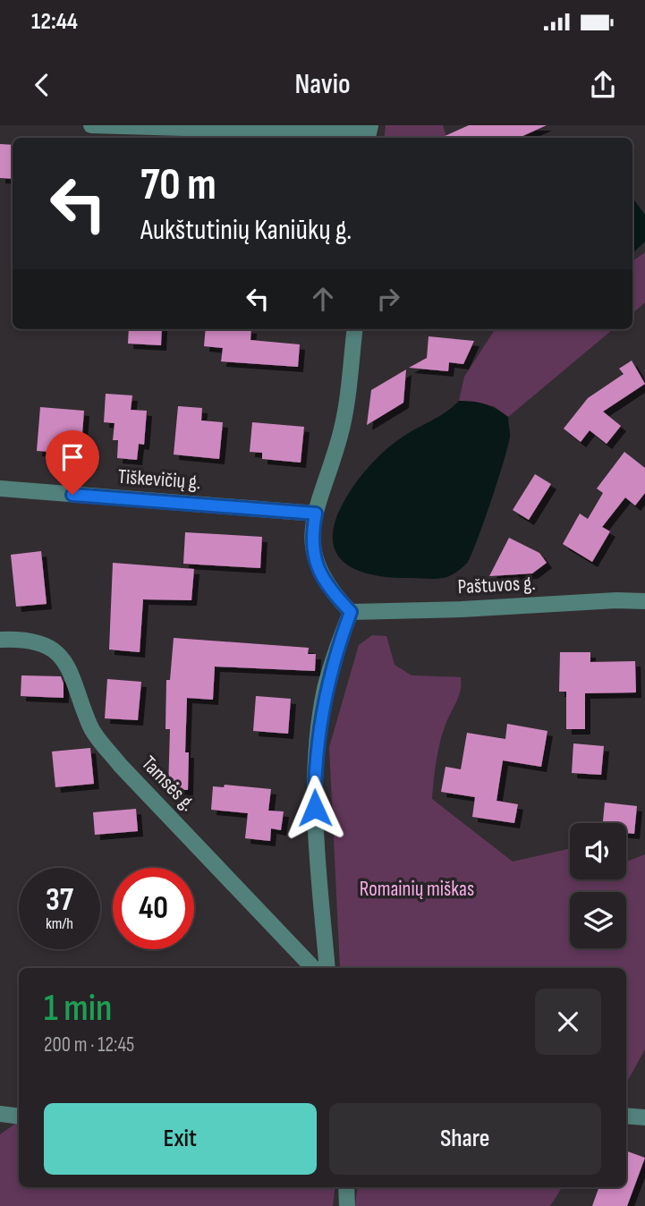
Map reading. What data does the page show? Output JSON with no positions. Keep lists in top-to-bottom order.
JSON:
{
  "streets": {
    "street": ["Tiškevičių g.", "Paštuvos g.", "Tamsės g."]
  },
  "parks": ["Romainių miškas"],
  "page": {
    "status": "12:44",
    "header": "Navio",
    "turn": ["70 m", "Aukštutinių Kaniūkų g."],
    "speed": "37 km/h",
    "limit": "40",
    "heading": ["1 min", "200 m · 12:45"],
    "buttons": ["Exit", "Share"]
  }
}
